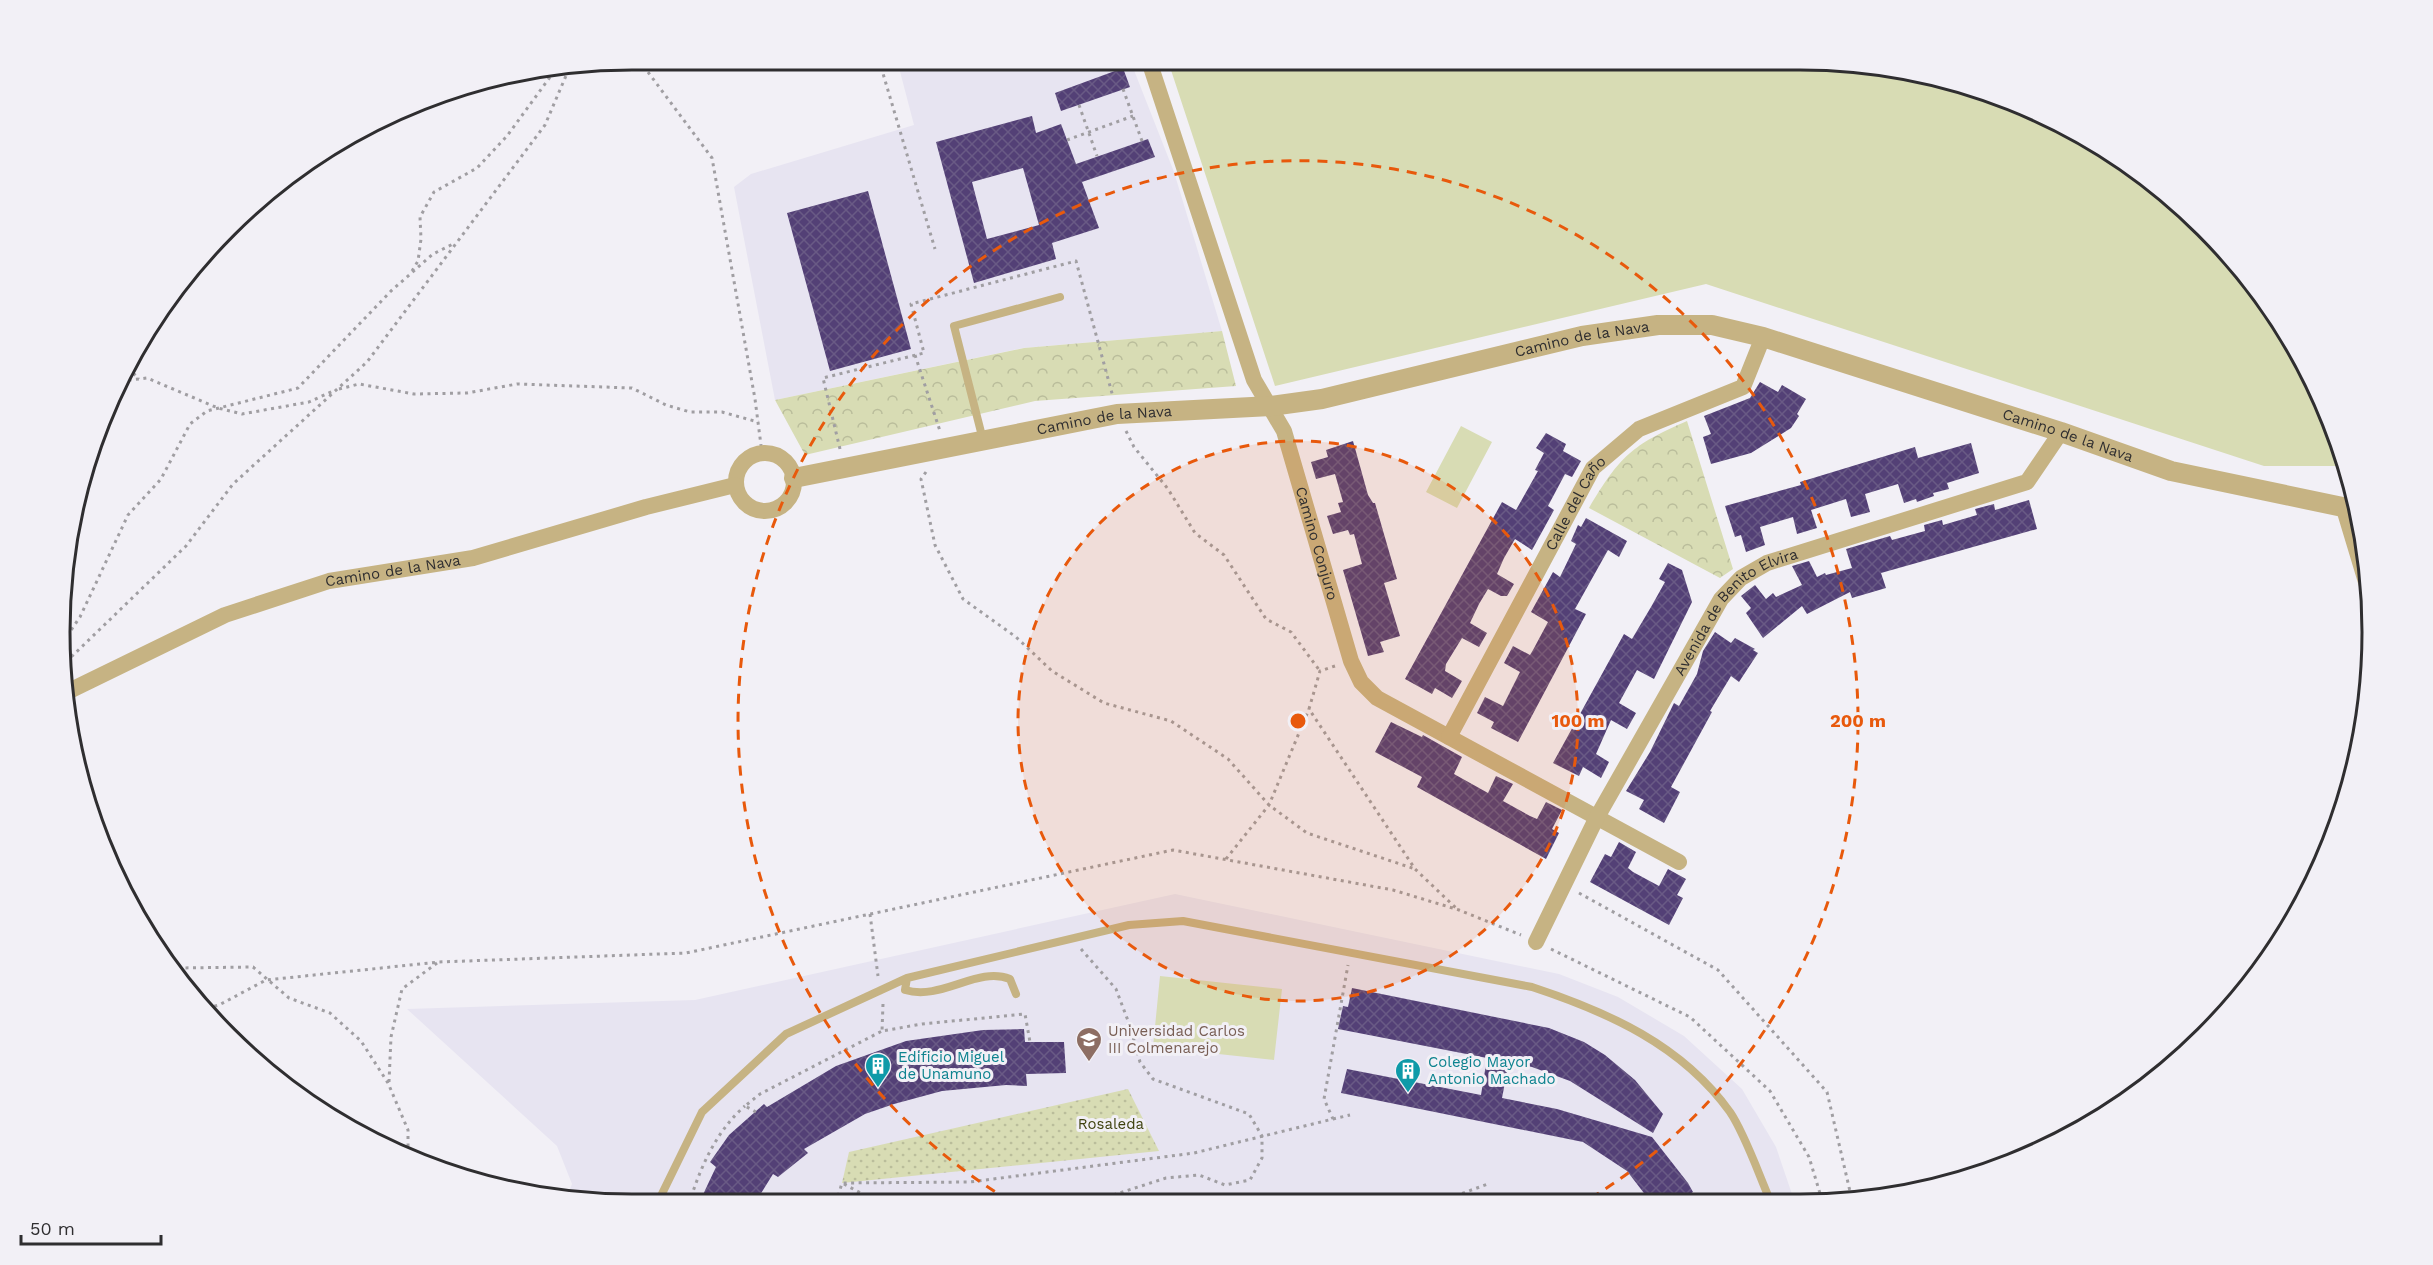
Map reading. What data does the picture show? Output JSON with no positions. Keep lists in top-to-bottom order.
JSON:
{
  "streets": {
    "street": [
      "Camino de la Nava",
      "Calle del Caño",
      "Camino Conjuro",
      "Avenida de Benito Elvira"
    ]
  },
  "crossings": [
    ["Camino de la Nava", "Calle del Caño"],
    ["Camino de la Nava", "Camino Conjuro"],
    ["Camino de la Nava", "Avenida de Benito Elvira"],
    ["Calle del Caño", "Camino Conjuro"],
    ["Camino Conjuro", "Avenida de Benito Elvira"]
  ],
  "parks": ["Rosaleda"],
  "places": {
    "school or university": ["Universidad Carlos III Colmenarejo"],
    "building": ["Edificio Miguel de Unamuno", "Colegio Mayor Antonio Machado"]
  },
  "scale_bar": "50 m",
  "rings": ["100 m", "200 m"]
}
